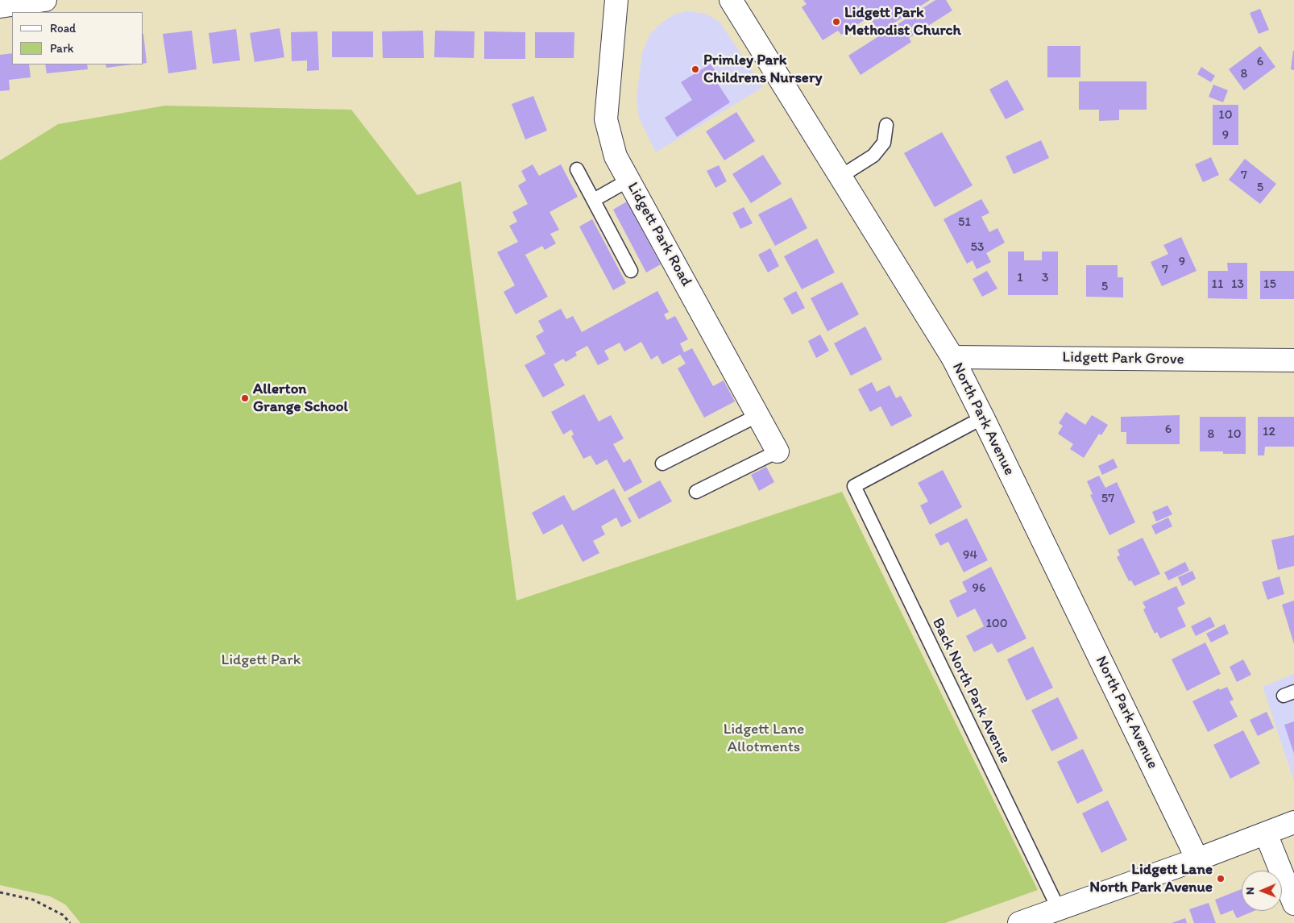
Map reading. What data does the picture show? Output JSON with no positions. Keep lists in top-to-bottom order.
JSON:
{
  "streets": {
    "street": ["Lidgett Park Road", "Lidgett Park Grove", "North Park Avenue"],
    "lane": ["Back North Park Avenue"]
  },
  "crossings": [
    ["Lidgett Park Grove", "North Park Avenue"],
    ["North Park Avenue", "Back North Park Avenue"]
  ],
  "parks": ["Lidgett Park", "Lidgett Lane Allotments"],
  "places": [
    "Lidgett Park Methodist Church",
    "Primley Park Childrens Nursery",
    "Allerton Grange School",
    "Lidgett Lane North Park Avenue"
  ],
  "house_numbers": [
    "6",
    "8",
    "10",
    "9",
    "7",
    "5",
    "51",
    "53",
    "9",
    "7",
    "1",
    "3",
    "11",
    "13",
    "15",
    "5",
    "6",
    "12",
    "8",
    "10",
    "57",
    "94",
    "96",
    "100"
  ],
  "legend": ["Road", "Park"],
  "north": "left"
}
